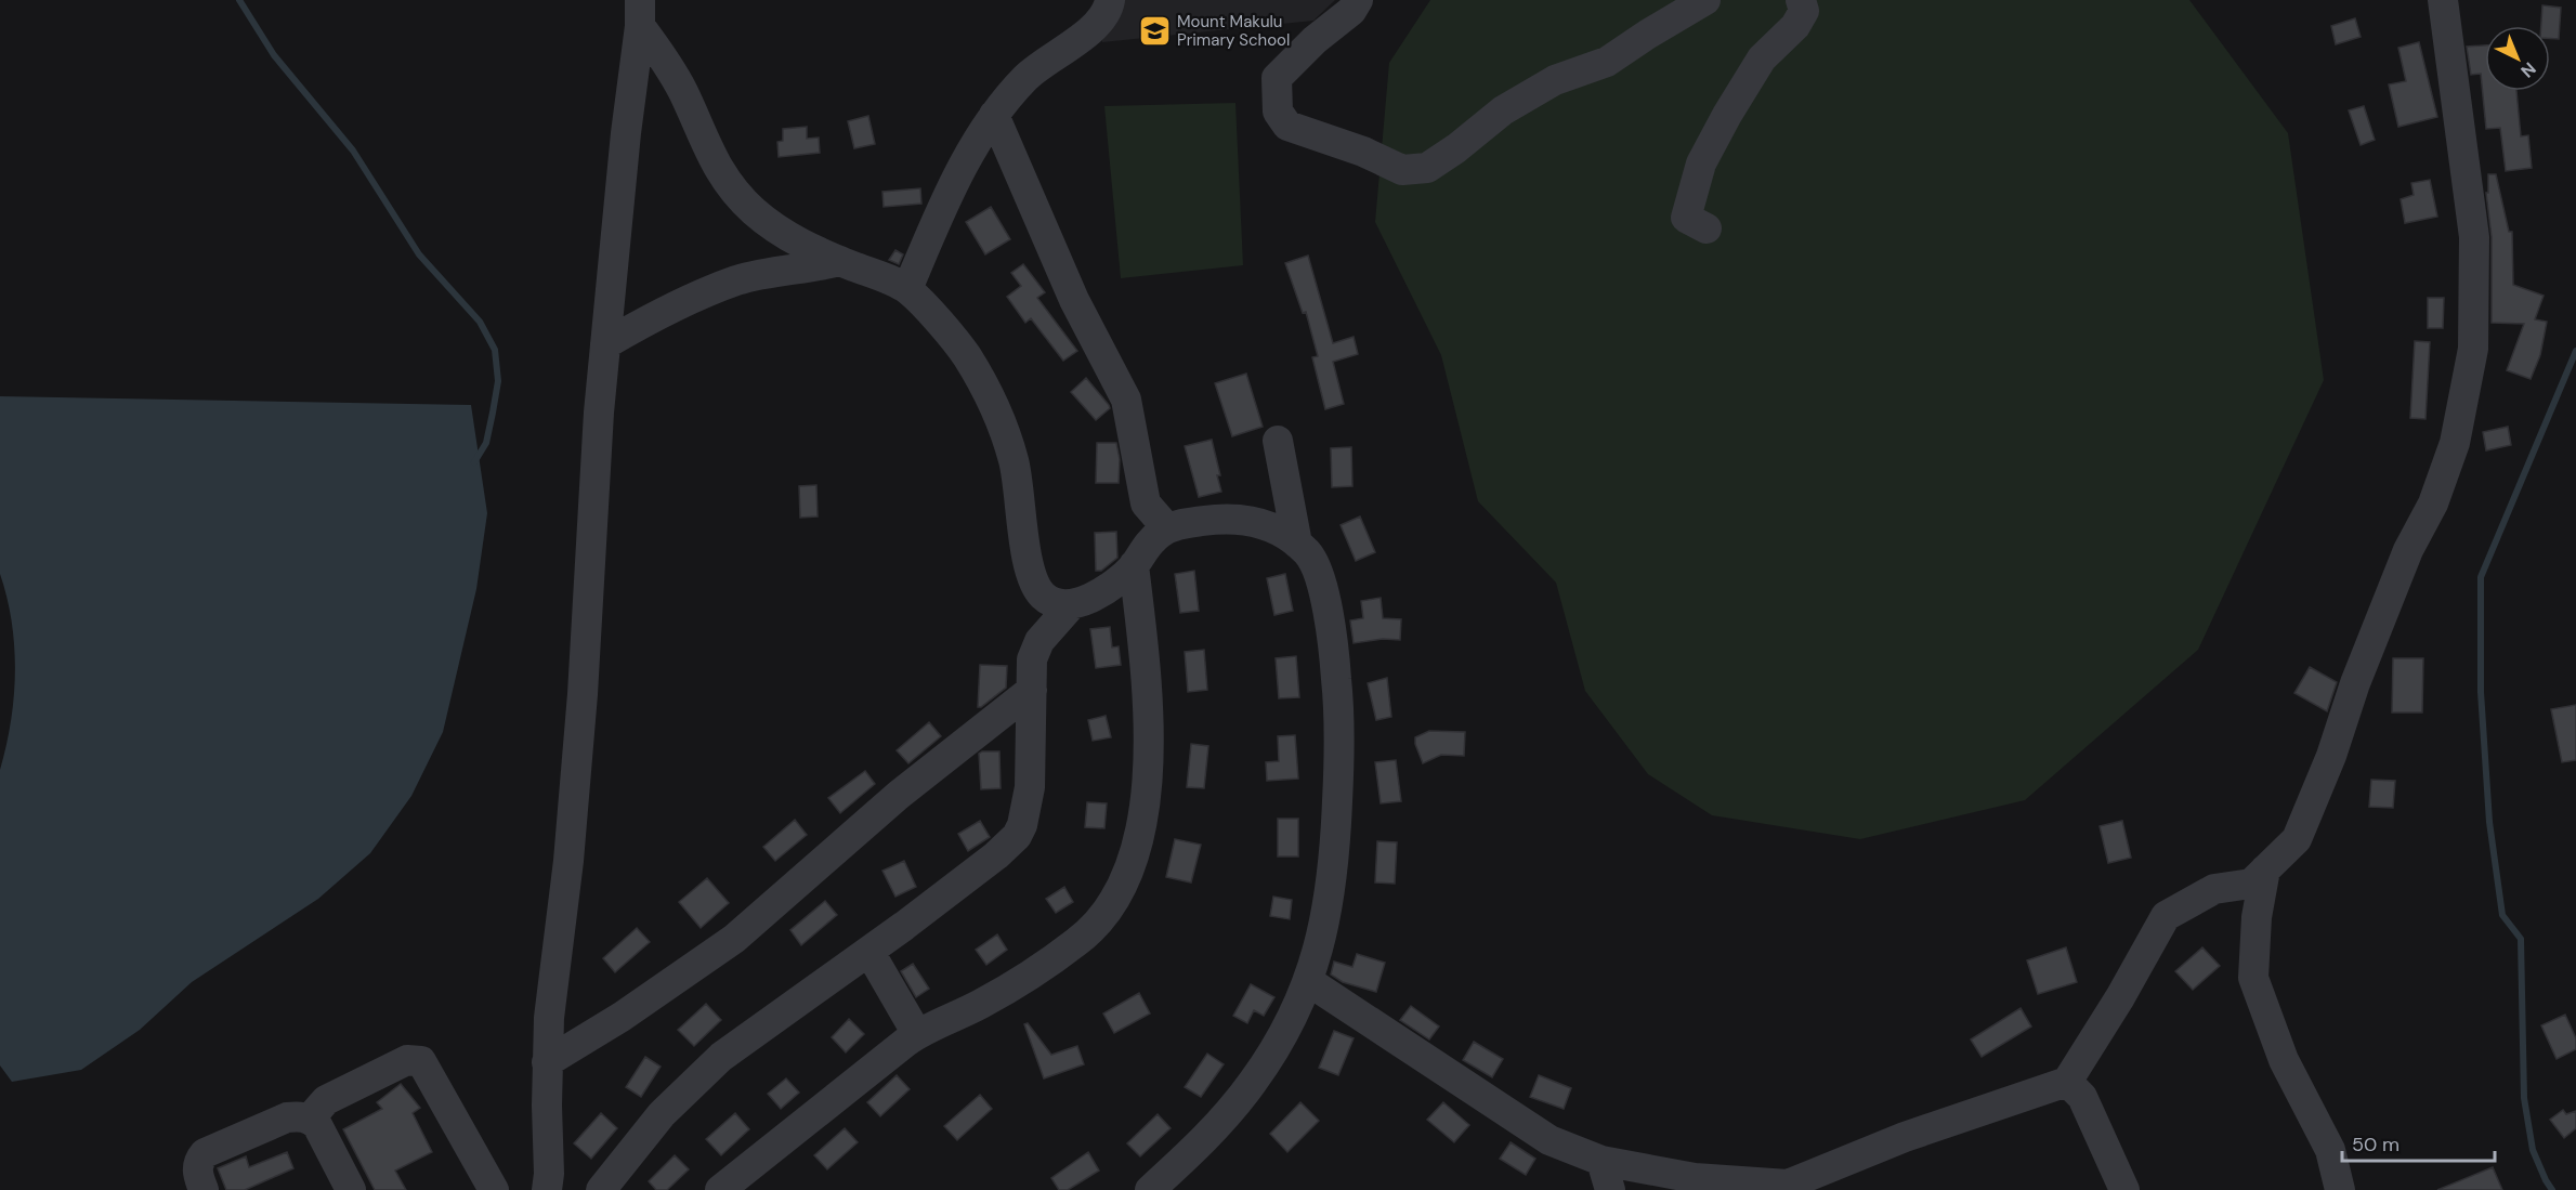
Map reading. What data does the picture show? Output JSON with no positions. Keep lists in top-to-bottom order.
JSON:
{
  "places": {
    "school or university": ["Mount Makulu Primary School"]
  },
  "scale_bar": "50 m",
  "north": "bottom right"
}
